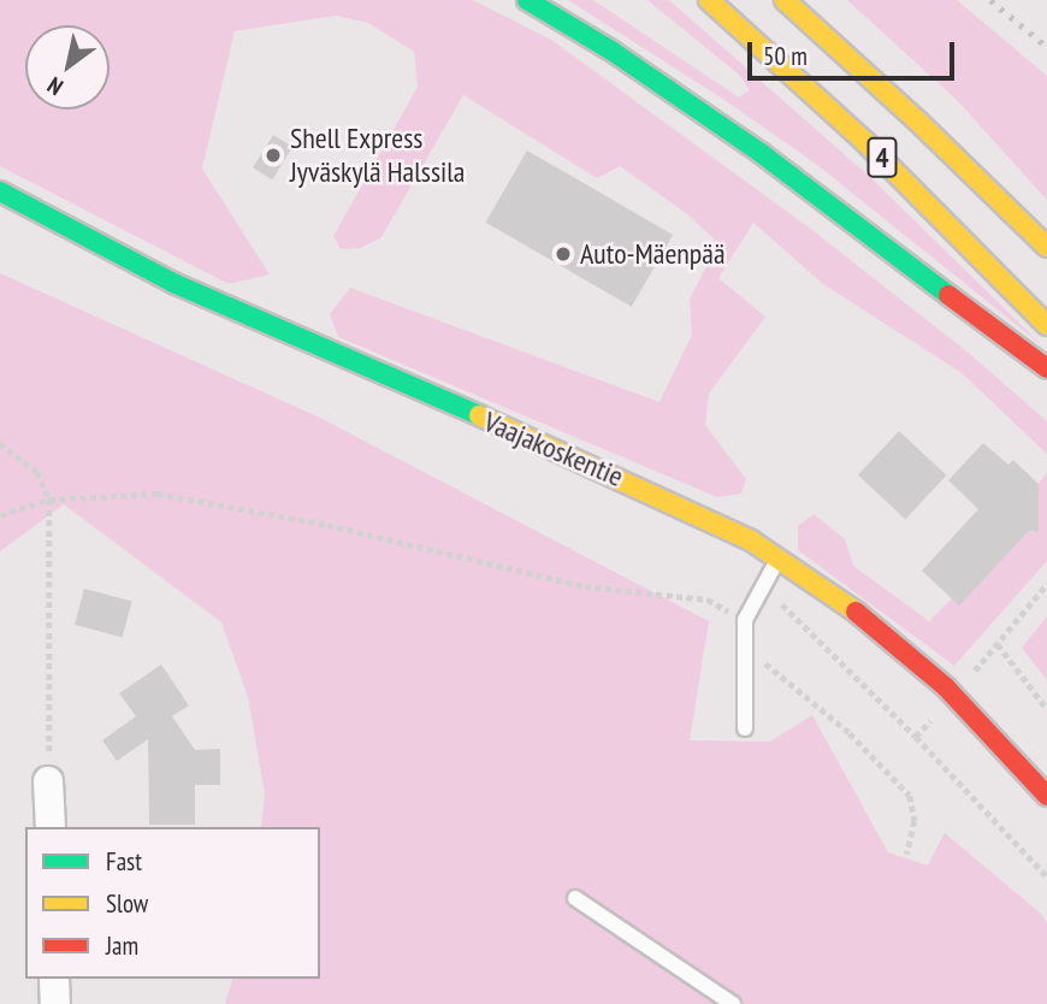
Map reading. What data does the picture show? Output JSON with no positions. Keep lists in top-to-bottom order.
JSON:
{
  "streets": {
    "main road": ["4", "Vaajakoskentie"]
  },
  "places": ["Shell Express Jyväskylä Halssila", "Auto-Mäenpää"],
  "legend": ["Fast", "Slow", "Jam"],
  "scale_bar": "50 m",
  "north": "bottom left"
}
